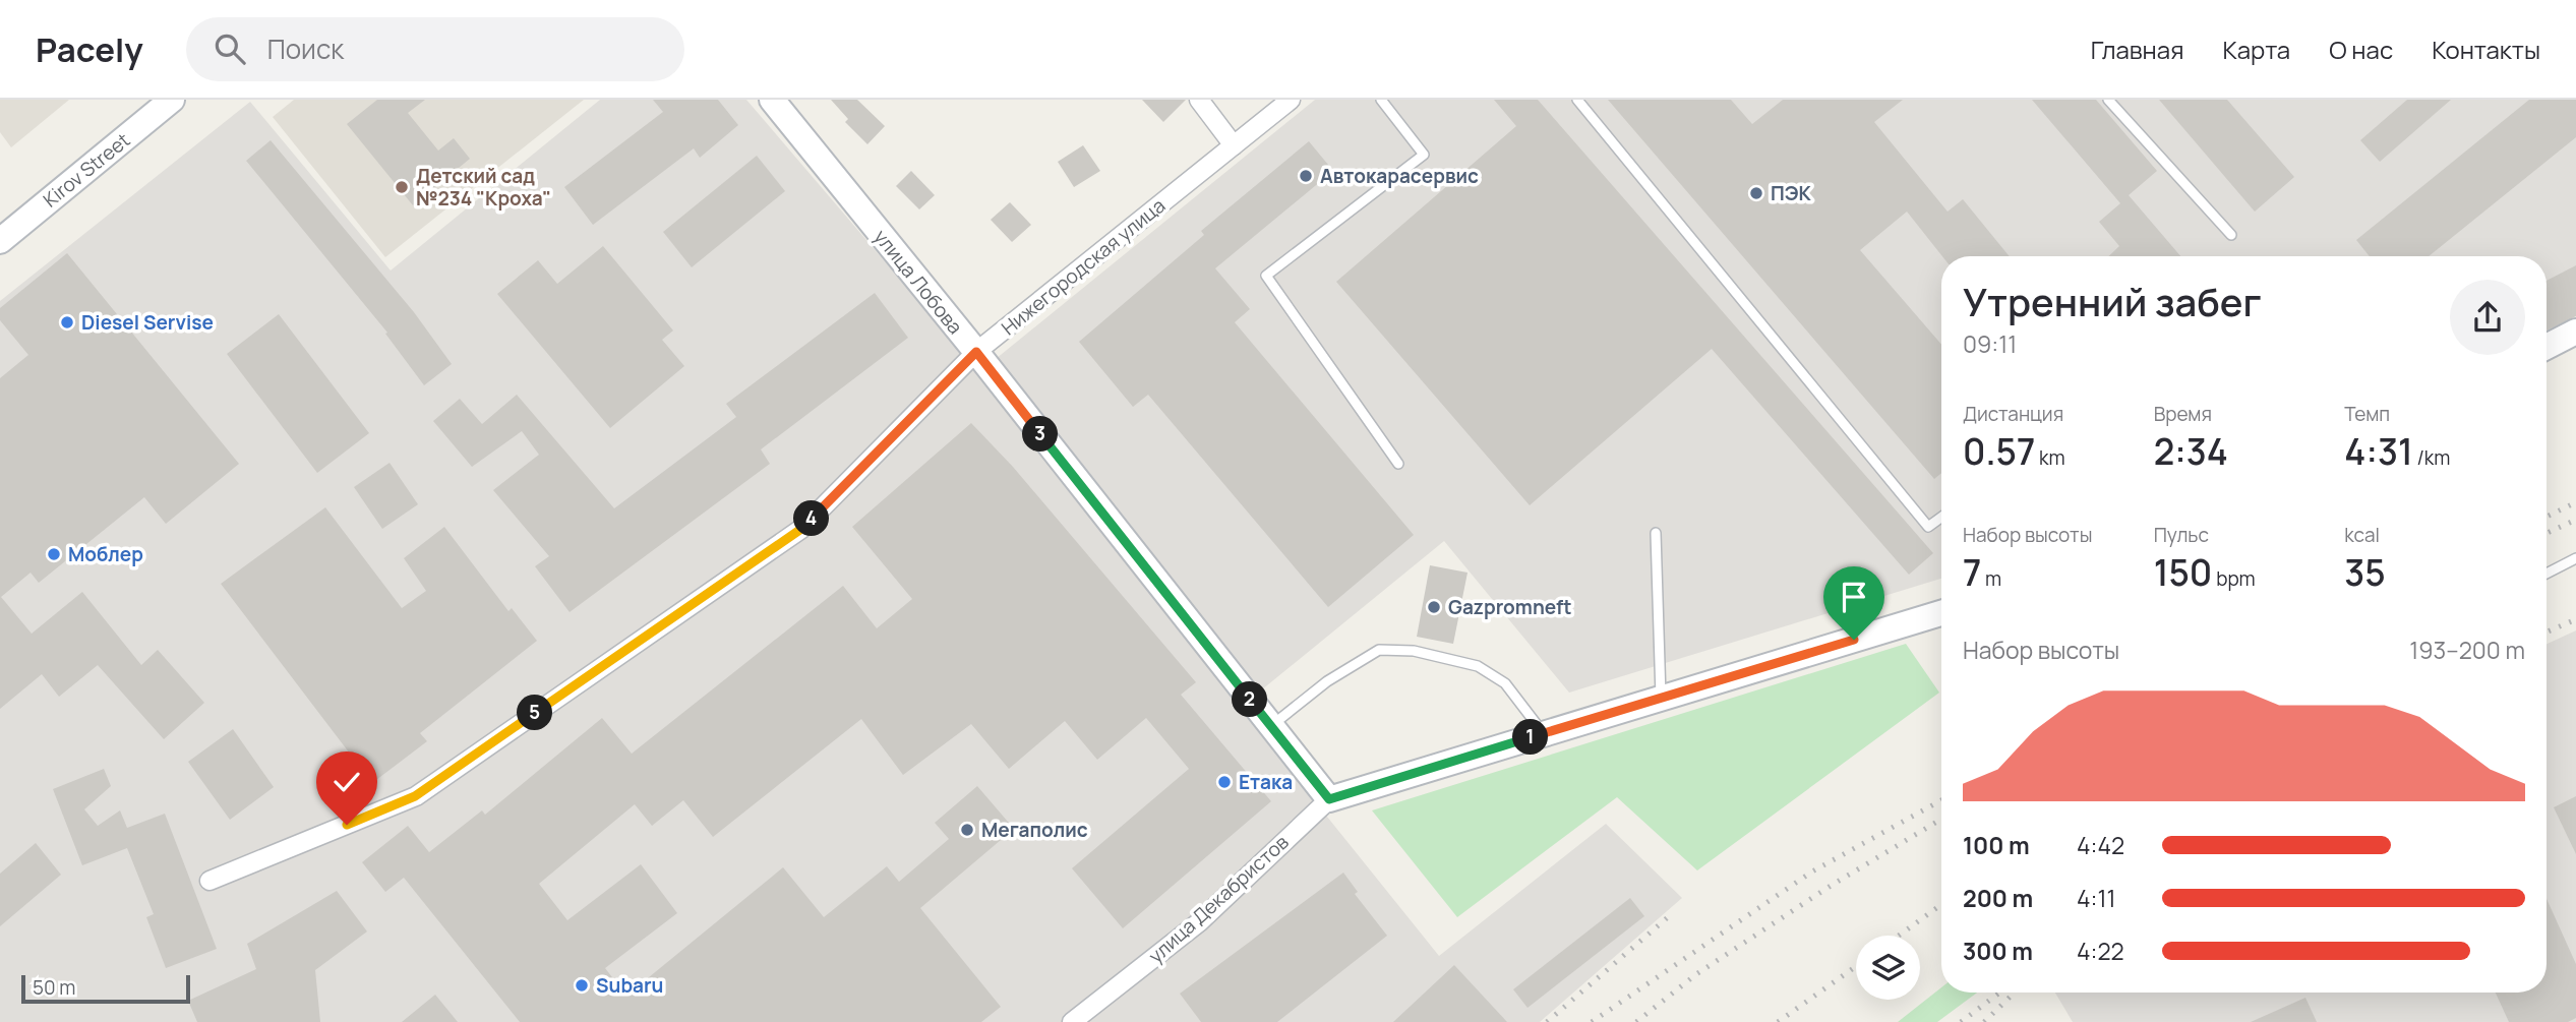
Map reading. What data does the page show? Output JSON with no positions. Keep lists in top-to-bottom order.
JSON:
{
  "streets": {
    "street": [
      "Kirov Street",
      "Нижегородская улица",
      "улица Лобова",
      "улица Декабристов"
    ]
  },
  "crossings": [
    ["Нижегородская улица", "улица Лобова"],
    ["улица Лобова", "улица Декабристов"]
  ],
  "places": [
    "Автокарасервис",
    "Детский сад №234 \"Кроха\"",
    "ПЭК",
    "Diesel Servise",
    "Моблер",
    "Gazpromneft",
    "Етака",
    "Мегаполис",
    "Subaru"
  ],
  "scale_bar": "50 m",
  "page": {
    "header": "Pacely",
    "search": "Поиск",
    "nav": [
      "Главная",
      "Карта",
      "О нас",
      "Контакты"
    ],
    "heading": ["Утренний забег", "09:11"],
    "stats": [
      ["Дистанция", "0.57 km"],
      ["Время", "2:34"],
      ["Темп", "4:31 /km"],
      ["Набор высоты", "7 m"],
      ["Пульс", "150 bpm"],
      ["kcal", "35"]
    ],
    "pins": [
      "3",
      "4",
      "2",
      "5",
      "1"
    ],
    "chart": ["Набор высоты", "193–200 m"],
    "list": [
      {
        "name": "100 m",
        "note": "4:42"
      },
      {
        "name": "200 m",
        "note": "4:11"
      },
      {
        "name": "300 m",
        "note": "4:22"
      }
    ],
    "scale": "50 m"
  }
}
